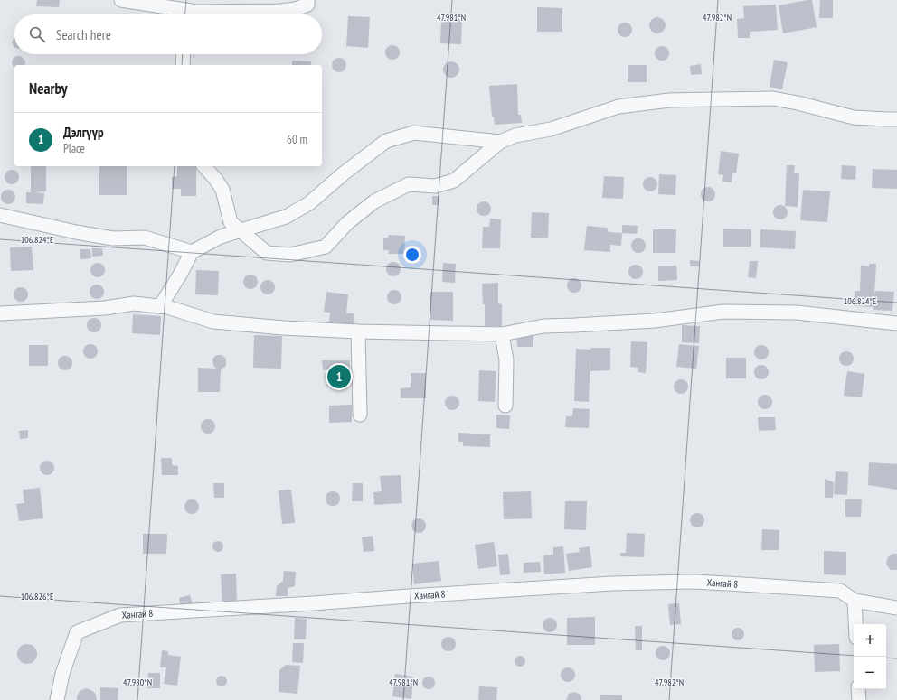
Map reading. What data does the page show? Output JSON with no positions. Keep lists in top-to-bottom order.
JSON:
{
  "streets": {
    "street": ["Хангай 8"]
  },
  "page": {
    "search": "Search here",
    "heading": "Nearby",
    "list": [
      {
        "mark": "1",
        "name": "Дэлгүүр",
        "note": "Place",
        "value": "60 m"
      }
    ],
    "pins": "1",
    "map_buttons": ["+", "−"]
  },
  "coordinates": [
    "47.981°N",
    "47.982°N",
    "106.824°E",
    "106.826°E",
    "47.980°N"
  ]
}
